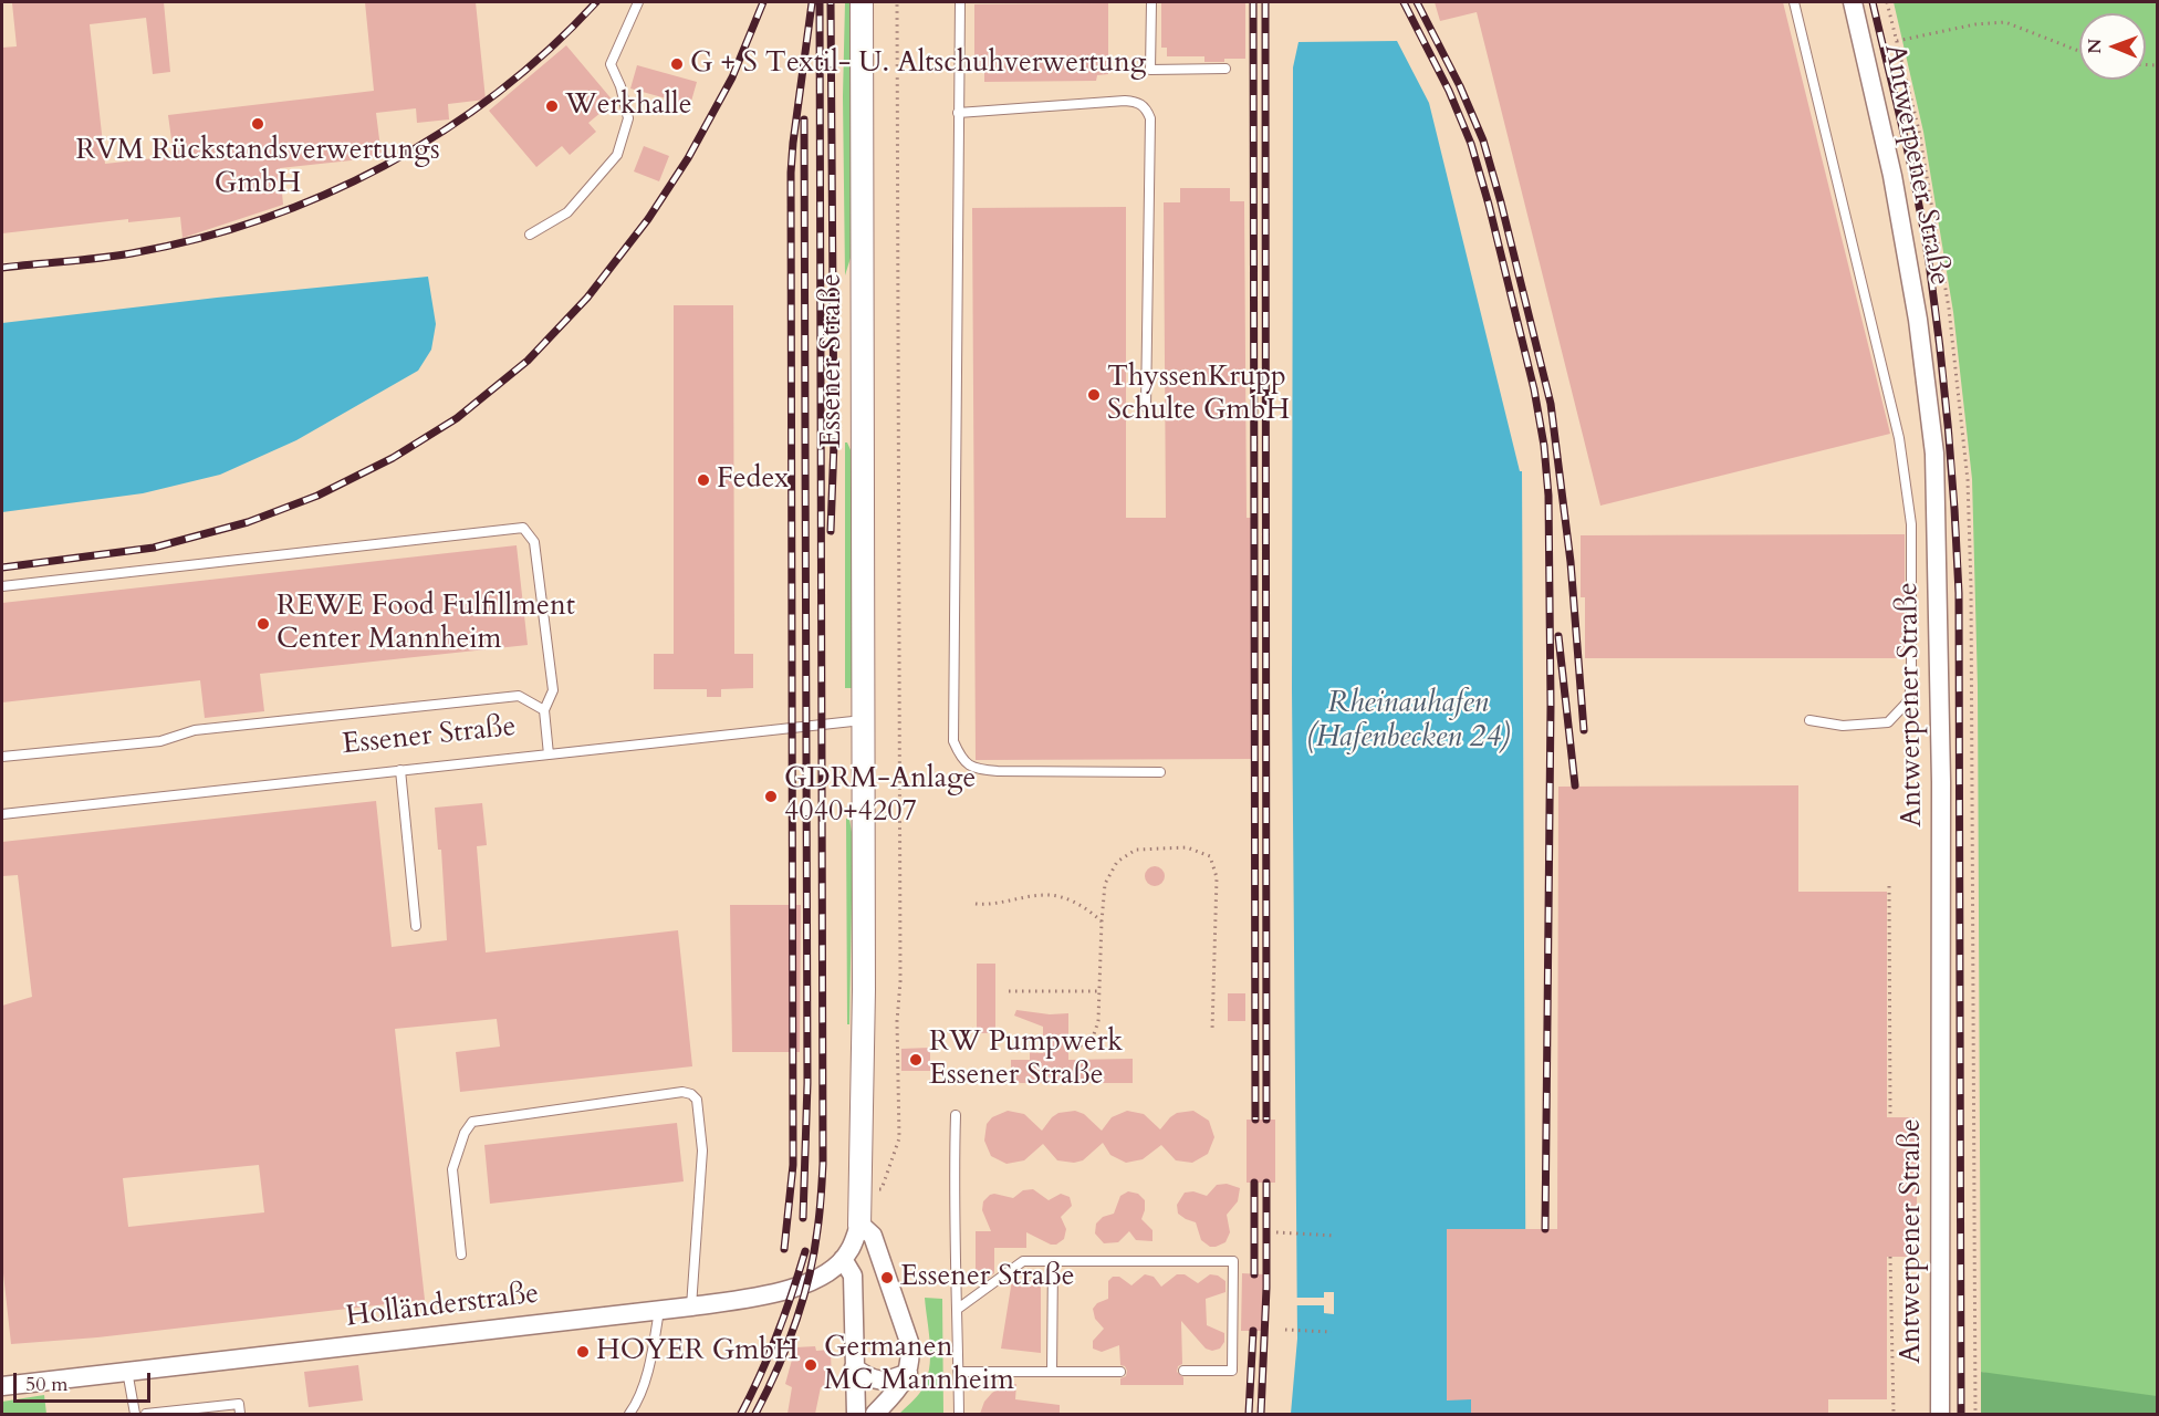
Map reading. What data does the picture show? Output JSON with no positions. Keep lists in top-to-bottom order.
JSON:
{
  "streets": {
    "street": ["Antwerpener Straße", "Essener Straße", "Holländerstraße"]
  },
  "crossings": [
    ["Essener Straße", "Holländerstraße"]
  ],
  "water": ["Rheinauhafen (Hafenbecken 24)"],
  "places": [
    "G + S Textil- U. Altschuhverwertung",
    "Werkhalle",
    "RVM Rückstandsverwertungs GmbH",
    "ThyssenKrupp Schulte GmbH",
    "Fedex",
    "REWE Food Fulfillment Center Mannheim",
    "GDRM-Anlage 4040+4207",
    "RW Pumpwerk Essener Straße",
    "Essener Straße",
    "HOYER GmbH",
    "Germanen MC Mannheim"
  ],
  "scale_bar": "50 m",
  "north": "left"
}
